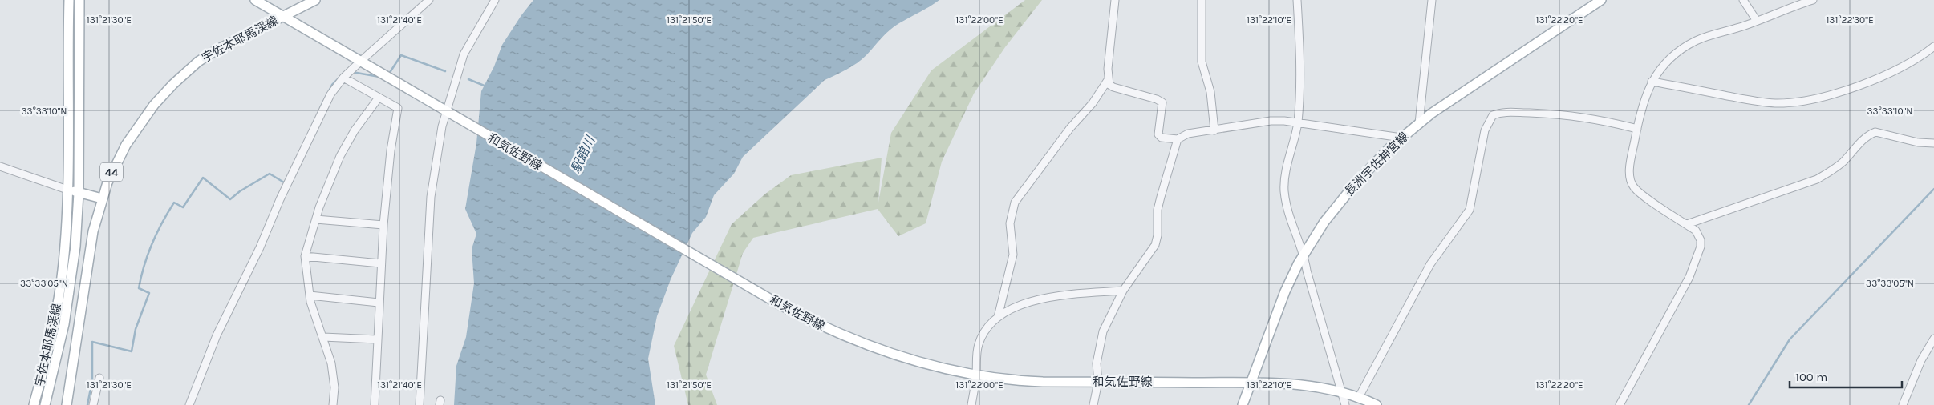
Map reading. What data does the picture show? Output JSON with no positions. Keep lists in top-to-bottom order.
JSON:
{
  "streets": {
    "main road": [
      "宇佐本耶馬渓線",
      "和気佐野線",
      "長洲宇佐神宮線",
      "44"
    ]
  },
  "crossings": [
    ["宇佐本耶馬渓線", "和気佐野線"],
    ["宇佐本耶馬渓線", "44"],
    ["和気佐野線", "長洲宇佐神宮線"]
  ],
  "water": ["駅館川"],
  "scale_bar": "100 m",
  "coordinates": [
    "131°21'30\"E",
    "131°21'40\"E",
    "131°21'50\"E",
    "131°22'00\"E",
    "131°22'10\"E",
    "131°22'20\"E",
    "131°22'30\"E",
    "33°33'10\"N",
    "33°33'05\"N"
  ]
}
